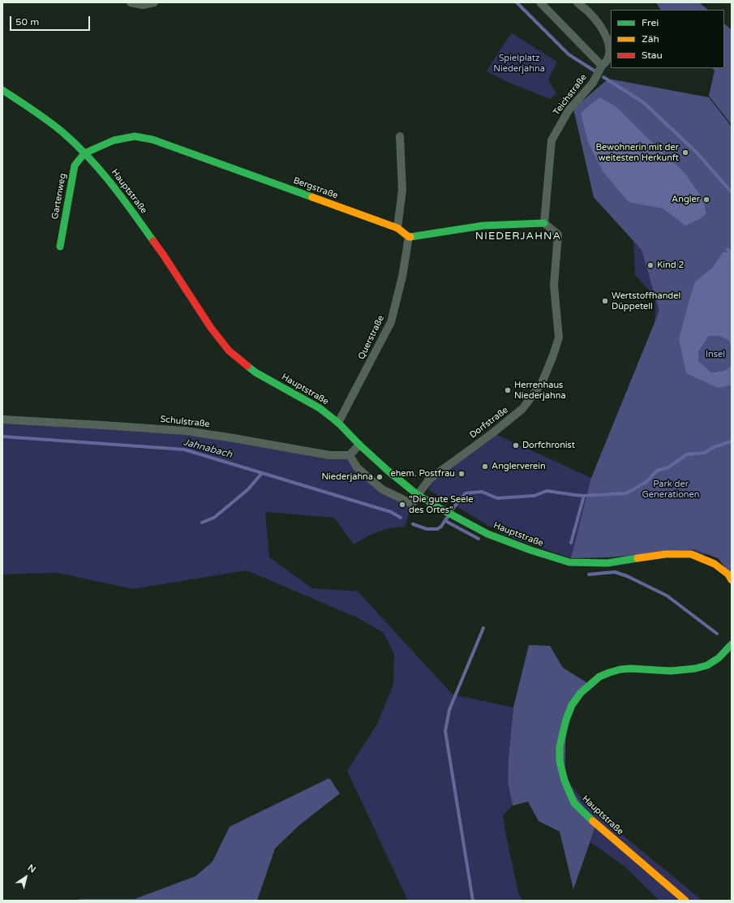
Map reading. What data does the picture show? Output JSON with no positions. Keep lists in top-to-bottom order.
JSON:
{
  "streets": {
    "street": [
      "Teichstraße",
      "Bergstraße",
      "Hauptstraße",
      "Gartenweg",
      "Querstraße",
      "Schulstraße",
      "Dorfstraße"
    ]
  },
  "crossings": [
    ["Teichstraße", "Dorfstraße"],
    ["Bergstraße", "Hauptstraße"],
    ["Bergstraße", "Gartenweg"],
    ["Bergstraße", "Querstraße"],
    ["Hauptstraße", "Gartenweg"],
    ["Hauptstraße", "Querstraße"],
    ["Hauptstraße", "Dorfstraße"]
  ],
  "districts": ["NIEDERJAHNA"],
  "water": ["Jahnabach"],
  "parks": ["Spielplatz Niederjahna", "Insel", "Park der Generationen"],
  "places": [
    "Bewohnerin mit der weitesten Herkunft",
    "Angler",
    "Kind 2",
    "Wertstoffhandel Düppetell",
    "Herrenhaus Niederjahna",
    "Dorfchronist",
    "Anglerverein",
    "ehem. Postfrau",
    "Niederjahna",
    "\"Die gute Seele des Ortes\""
  ],
  "legend": ["Frei", "Zäh", "Stau"],
  "scale_bar": "50 m",
  "north": "top right"
}
